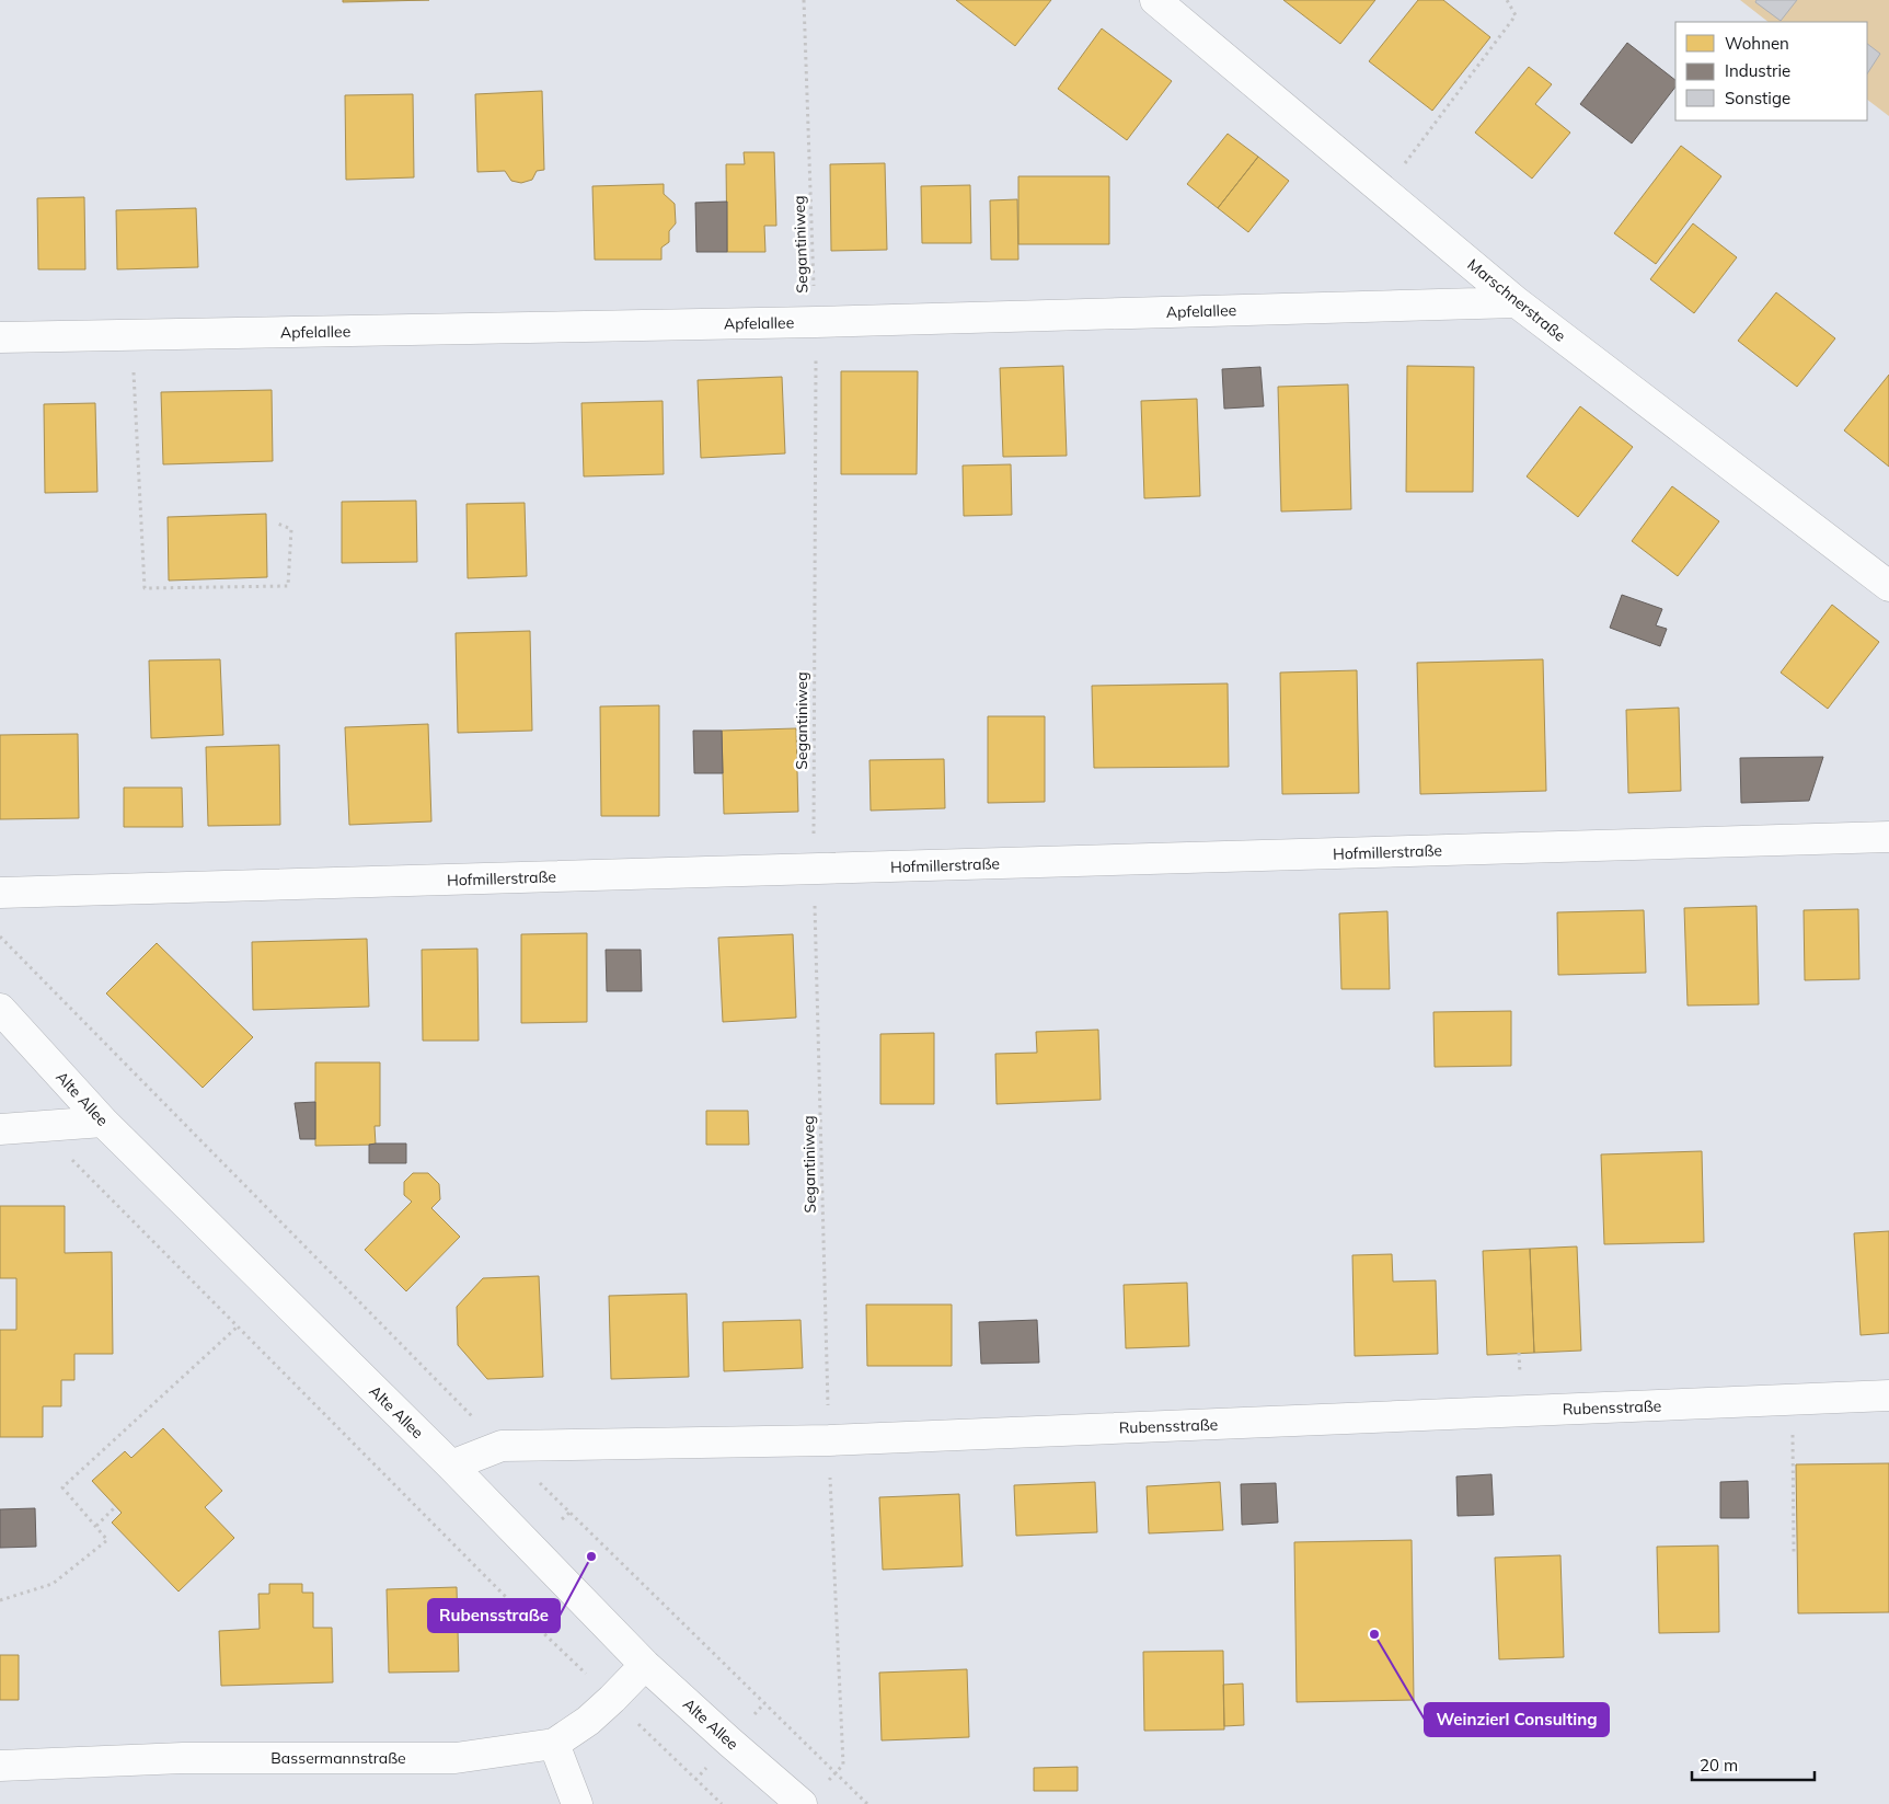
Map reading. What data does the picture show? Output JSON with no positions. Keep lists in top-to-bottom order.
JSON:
{
  "streets": {
    "street": [
      "Marschnerstraße",
      "Apfelallee",
      "Hofmillerstraße",
      "Alte Allee",
      "Rubensstraße",
      "Bassermannstraße"
    ],
    "path": ["Segantiniweg"]
  },
  "crossings": [
    ["Segantiniweg", "Apfelallee"],
    ["Segantiniweg", "Hofmillerstraße"],
    ["Segantiniweg", "Rubensstraße"],
    ["Marschnerstraße", "Apfelallee"],
    ["Alte Allee", "Rubensstraße"],
    ["Alte Allee", "Bassermannstraße"]
  ],
  "places": ["Rubensstraße", "Weinzierl Consulting"],
  "legend": ["Wohnen", "Industrie", "Sonstige"],
  "scale_bar": "20 m"
}
